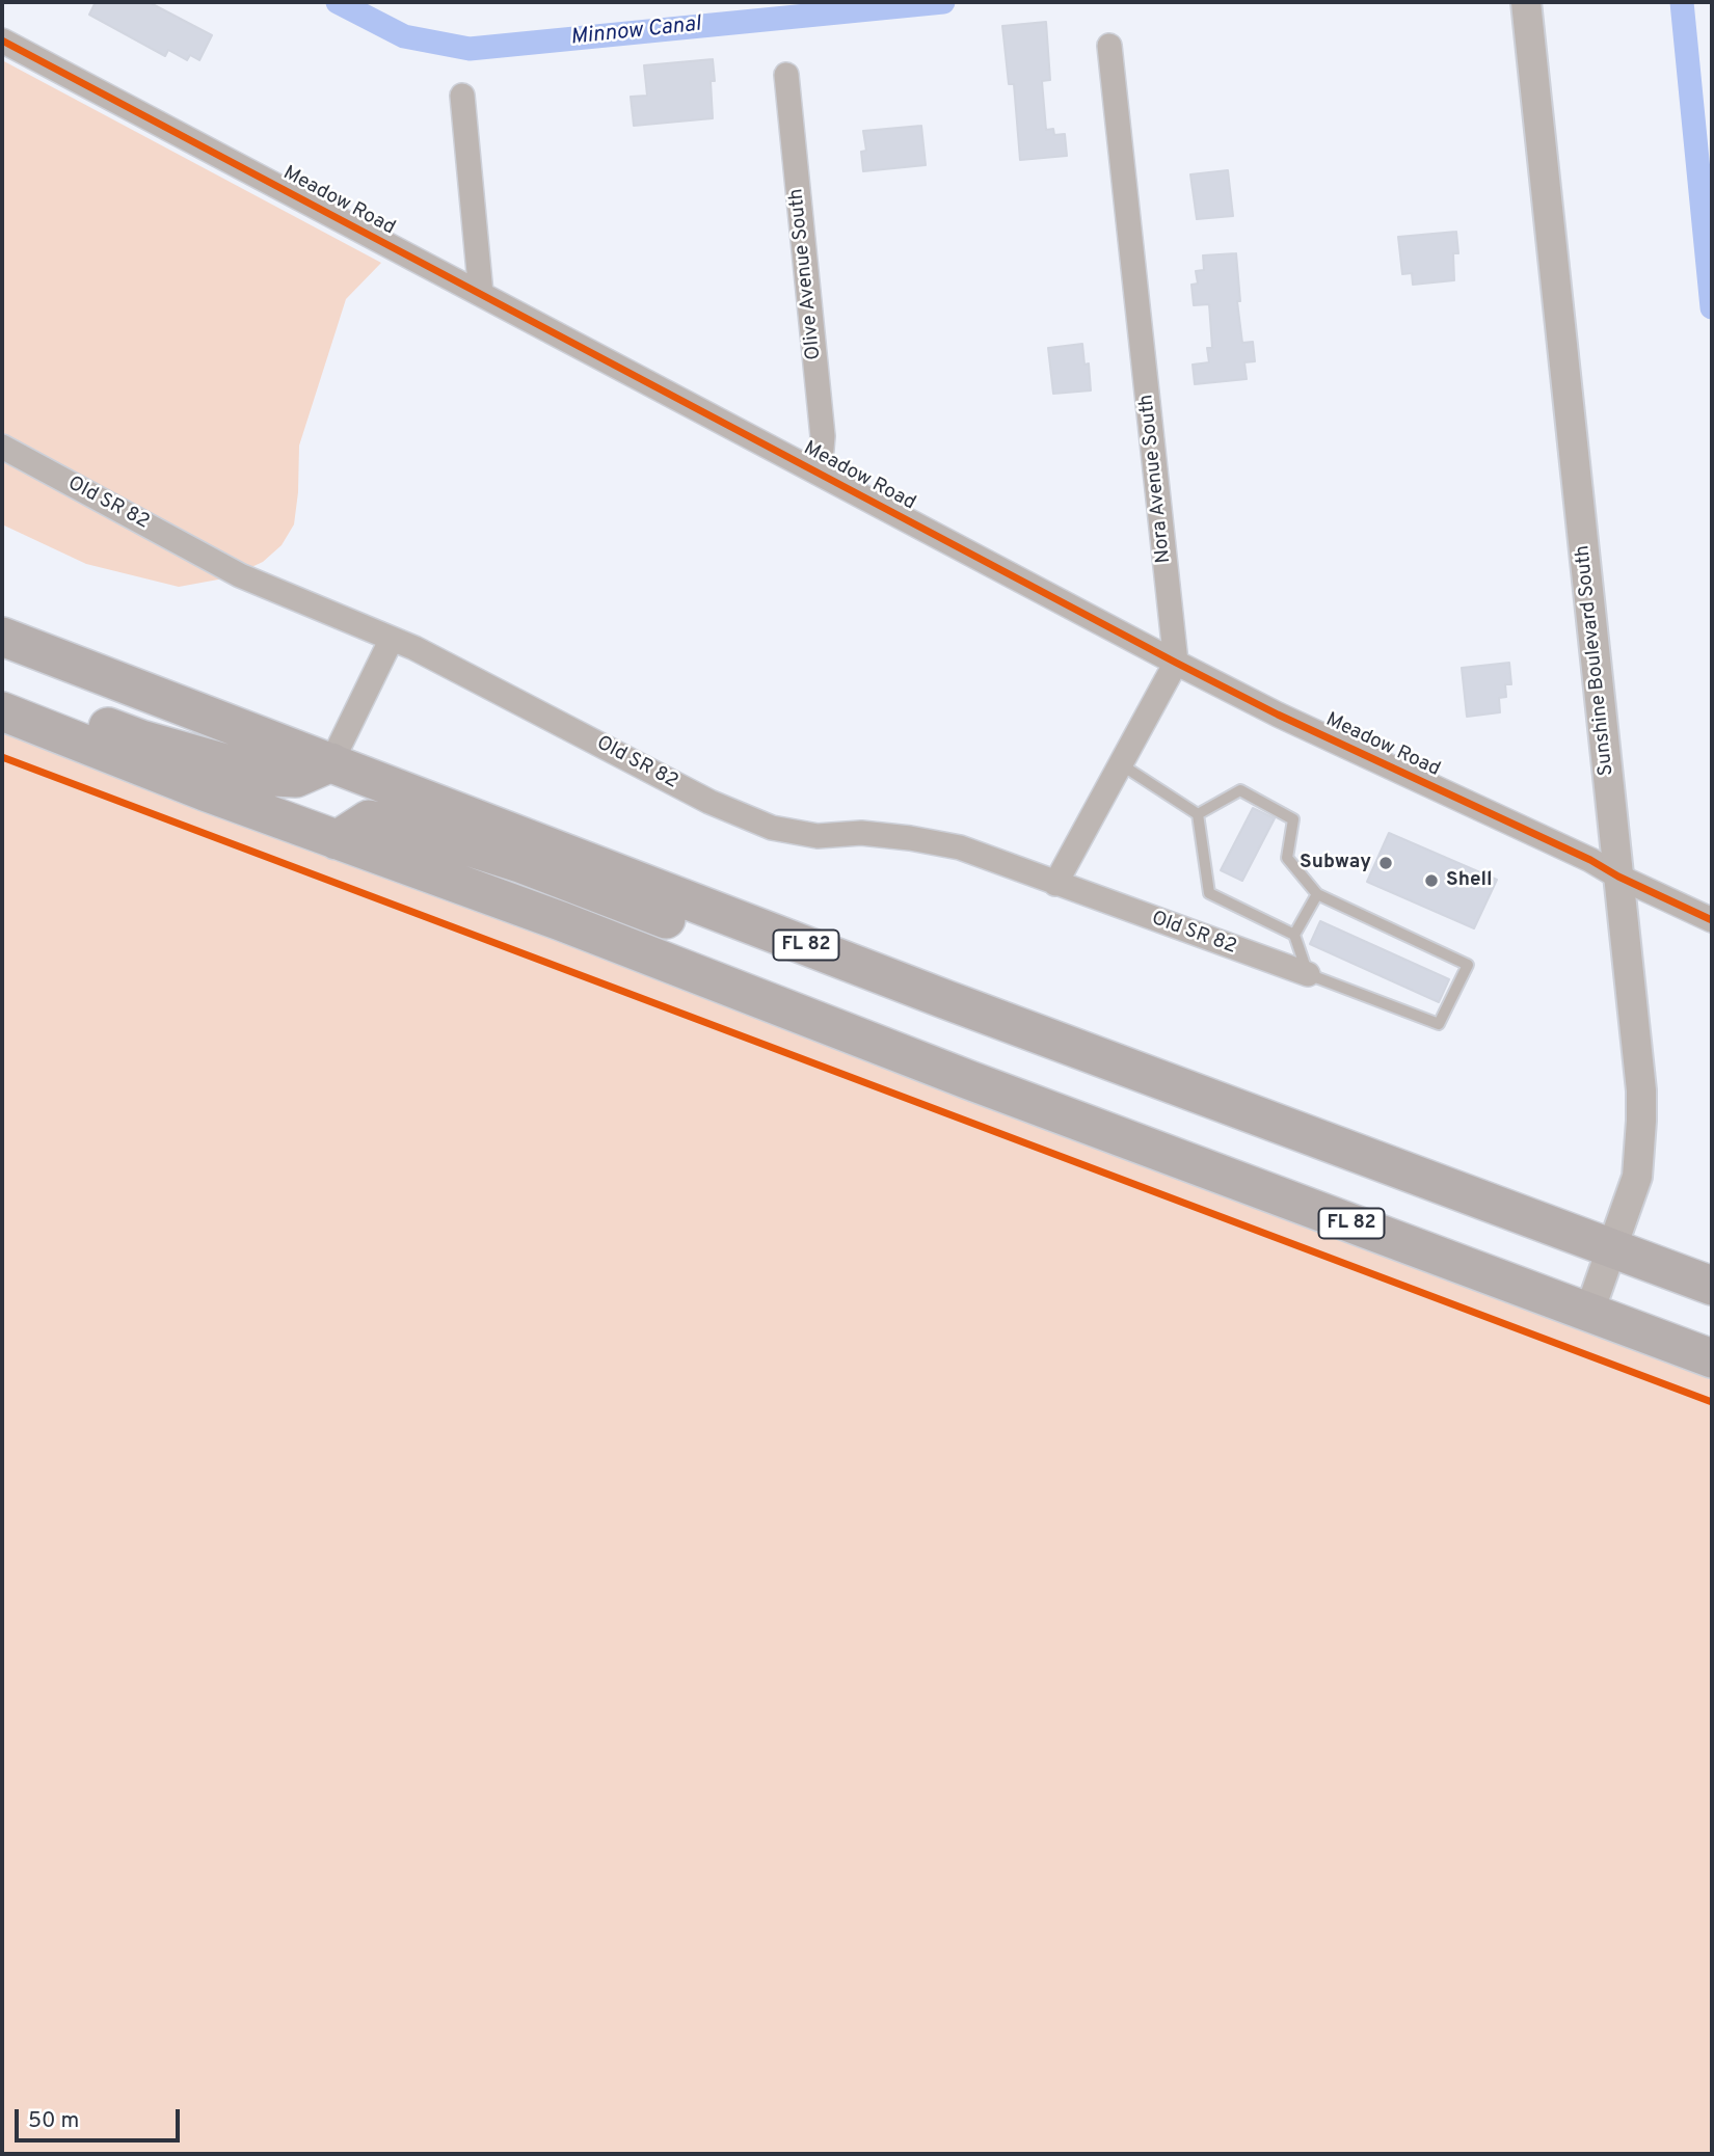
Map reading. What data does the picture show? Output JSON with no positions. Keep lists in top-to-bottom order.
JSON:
{
  "streets": {
    "highway": ["FL 82"],
    "street": [
      "Meadow Road",
      "Olive Avenue South",
      "Nora Avenue South",
      "Old SR 82",
      "Sunshine Boulevard South"
    ]
  },
  "crossings": [
    ["Meadow Road", "Olive Avenue South"],
    ["Meadow Road", "Nora Avenue South"],
    ["Meadow Road", "Sunshine Boulevard South"],
    ["Sunshine Boulevard South", "FL 82"]
  ],
  "water": ["Minnow Canal"],
  "places": ["Subway", "Shell"],
  "scale_bar": "50 m"
}
